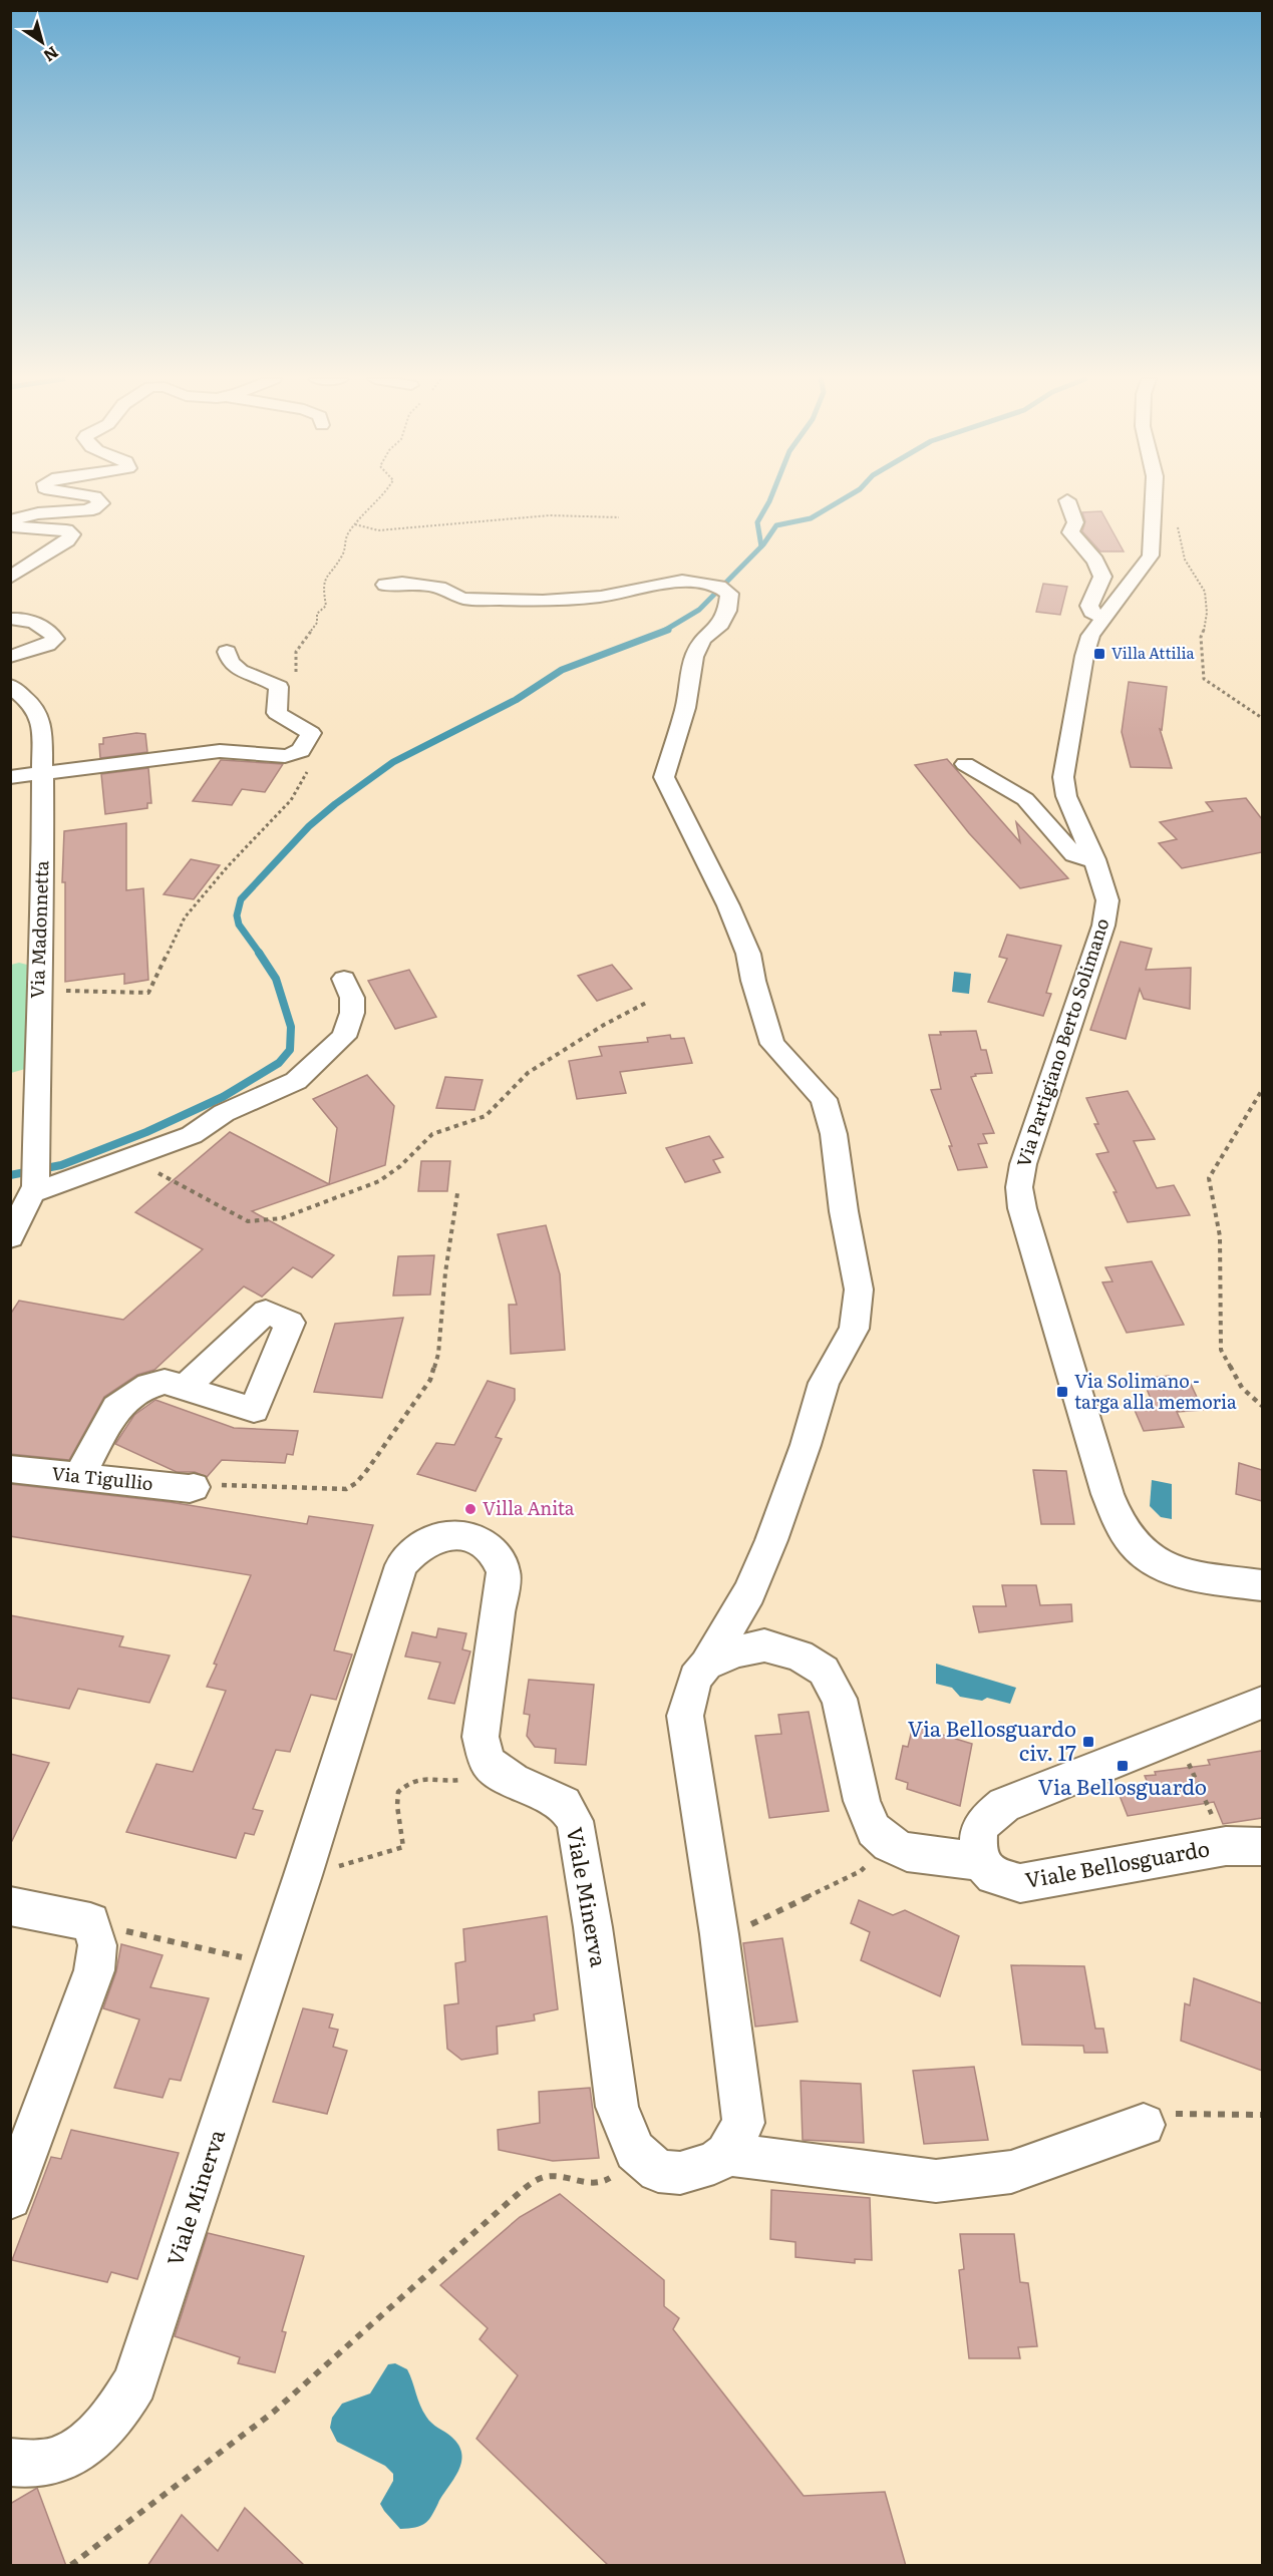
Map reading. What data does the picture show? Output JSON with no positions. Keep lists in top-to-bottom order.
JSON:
{
  "streets": {
    "street": [
      "Via Madonnetta",
      "Via Partigiano Berto Solimano",
      "Via Tigullio",
      "Viale Bellosguardo",
      "Viale Minerva"
    ]
  },
  "places": {
    "transit": [
      "Villa Attilia",
      "Via Solimano - targa alla memoria",
      "Via Bellosguardo civ. 17",
      "Via Bellosguardo"
    ],
    "other": ["Villa Anita"]
  },
  "north": "bottom right"
}
